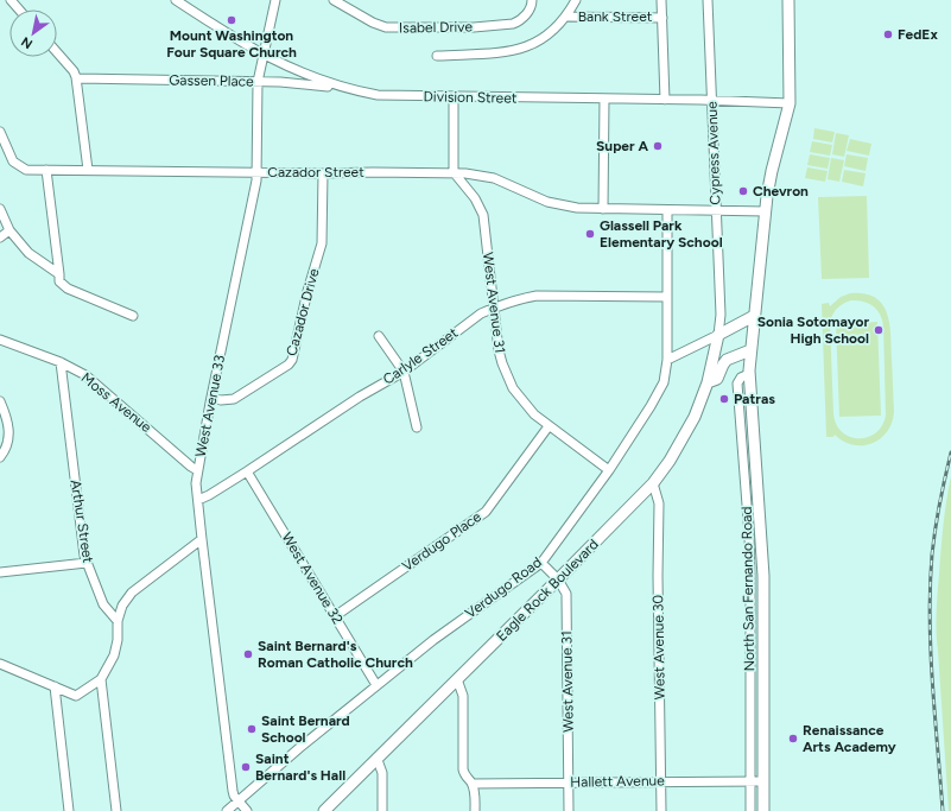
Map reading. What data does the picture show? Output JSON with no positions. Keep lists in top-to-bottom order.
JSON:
{
  "streets": {
    "main road": ["North San Fernando Road", "Eagle Rock Boulevard"],
    "street": [
      "Bank Street",
      "Isabel Drive",
      "Gassen Place",
      "Division Street",
      "Cypress Avenue",
      "Cazador Street",
      "West Avenue 31",
      "Cazador Drive",
      "Carlyle Street",
      "Moss Avenue",
      "West Avenue 33",
      "Arthur Street",
      "Verdugo Place",
      "West Avenue 32",
      "Verdugo Road",
      "West Avenue 30",
      "Hallett Avenue"
    ]
  },
  "crossings": [
    ["Gassen Place", "Division Street"],
    ["Gassen Place", "West Avenue 33"],
    ["Division Street", "Cypress Avenue"],
    ["Division Street", "West Avenue 33"],
    ["Division Street", "North San Fernando Road"],
    ["Cypress Avenue", "Cazador Street"],
    ["Cypress Avenue", "Eagle Rock Boulevard"],
    ["Cazador Street", "West Avenue 31"],
    ["Cazador Street", "Cazador Drive"],
    ["Cazador Street", "West Avenue 33"],
    ["Cazador Street", "North San Fernando Road"],
    ["West Avenue 31", "Carlyle Street"],
    ["West Avenue 31", "Verdugo Place"],
    ["West Avenue 31", "Verdugo Road"],
    ["West Avenue 31", "Eagle Rock Boulevard"],
    ["West Avenue 31", "Hallett Avenue"],
    ["Cazador Drive", "West Avenue 33"],
    ["Carlyle Street", "West Avenue 33"],
    ["Carlyle Street", "West Avenue 32"],
    ["Moss Avenue", "West Avenue 33"],
    ["Moss Avenue", "Arthur Street"],
    ["West Avenue 33", "Verdugo Road"],
    ["Verdugo Place", "West Avenue 32"],
    ["West Avenue 32", "Verdugo Road"],
    ["North San Fernando Road", "Hallett Avenue"],
    ["Eagle Rock Boulevard", "West Avenue 30"],
    ["West Avenue 30", "Hallett Avenue"]
  ],
  "places": [
    "Mount Washington Four Square Church",
    "FedEx",
    "Super A",
    "Chevron",
    "Glassell Park Elementary School",
    "Sonia Sotomayor High School",
    "Patras",
    "Saint Bernard's Roman Catholic Church",
    "Saint Bernard School",
    "Renaissance Arts Academy",
    "Saint Bernard's Hall"
  ],
  "north": "bottom left"
}
